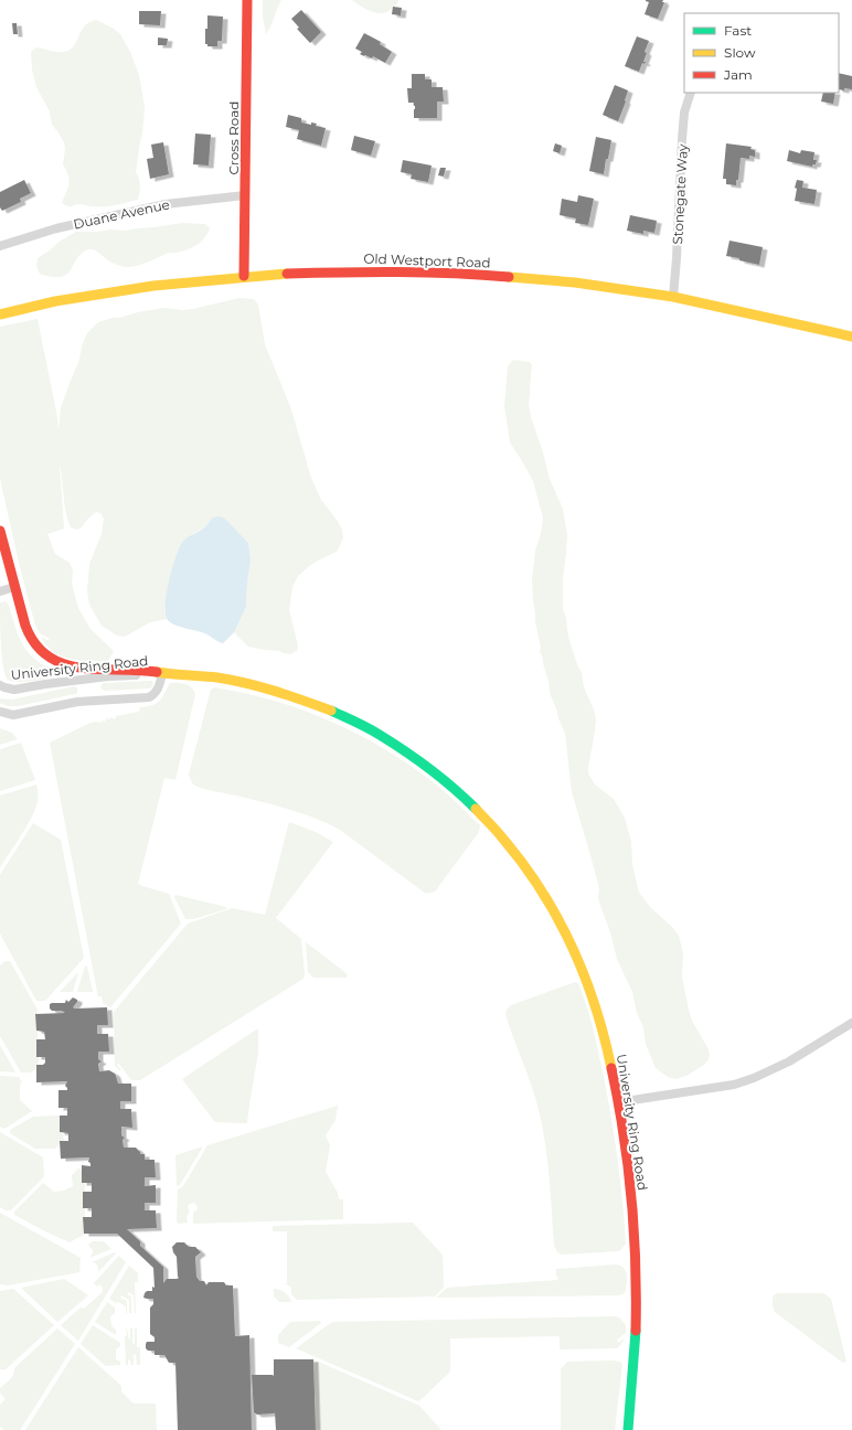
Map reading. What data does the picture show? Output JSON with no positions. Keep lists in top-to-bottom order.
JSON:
{
  "streets": {
    "street": [
      "Cross Road",
      "Stonegate Way",
      "Duane Avenue",
      "Old Westport Road",
      "University Ring Road"
    ]
  },
  "crossings": [
    ["Cross Road", "Duane Avenue"],
    ["Cross Road", "Old Westport Road"],
    ["Stonegate Way", "Old Westport Road"]
  ],
  "legend": ["Fast", "Slow", "Jam"]
}
